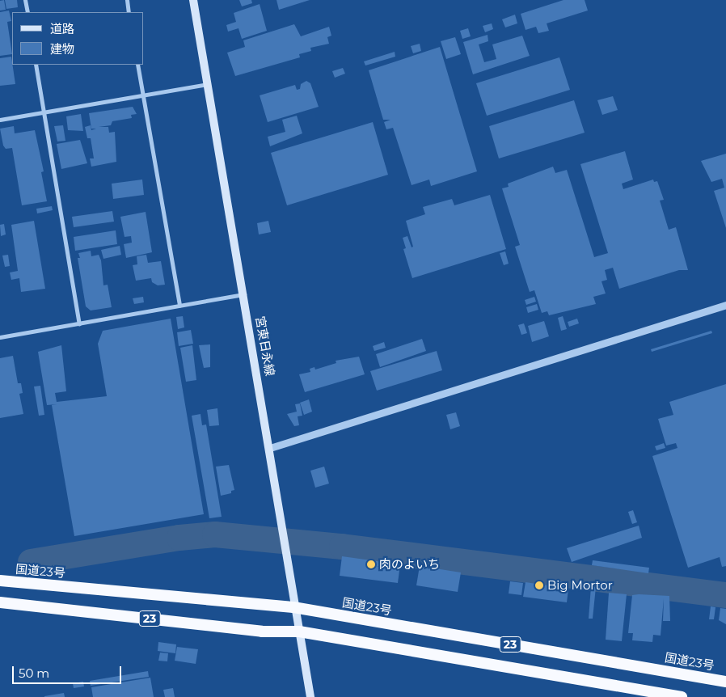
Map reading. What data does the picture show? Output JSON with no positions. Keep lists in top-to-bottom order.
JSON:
{
  "streets": {
    "highway": ["国道23号", "23"],
    "main road": ["宮東日永線"]
  },
  "crossings": [
    ["宮東日永線", "国道23号"],
    ["宮東日永線", "23"]
  ],
  "places": ["肉のよいち", "Big Mortor"],
  "legend": ["道路", "建物"],
  "scale_bar": "50 m"
}
